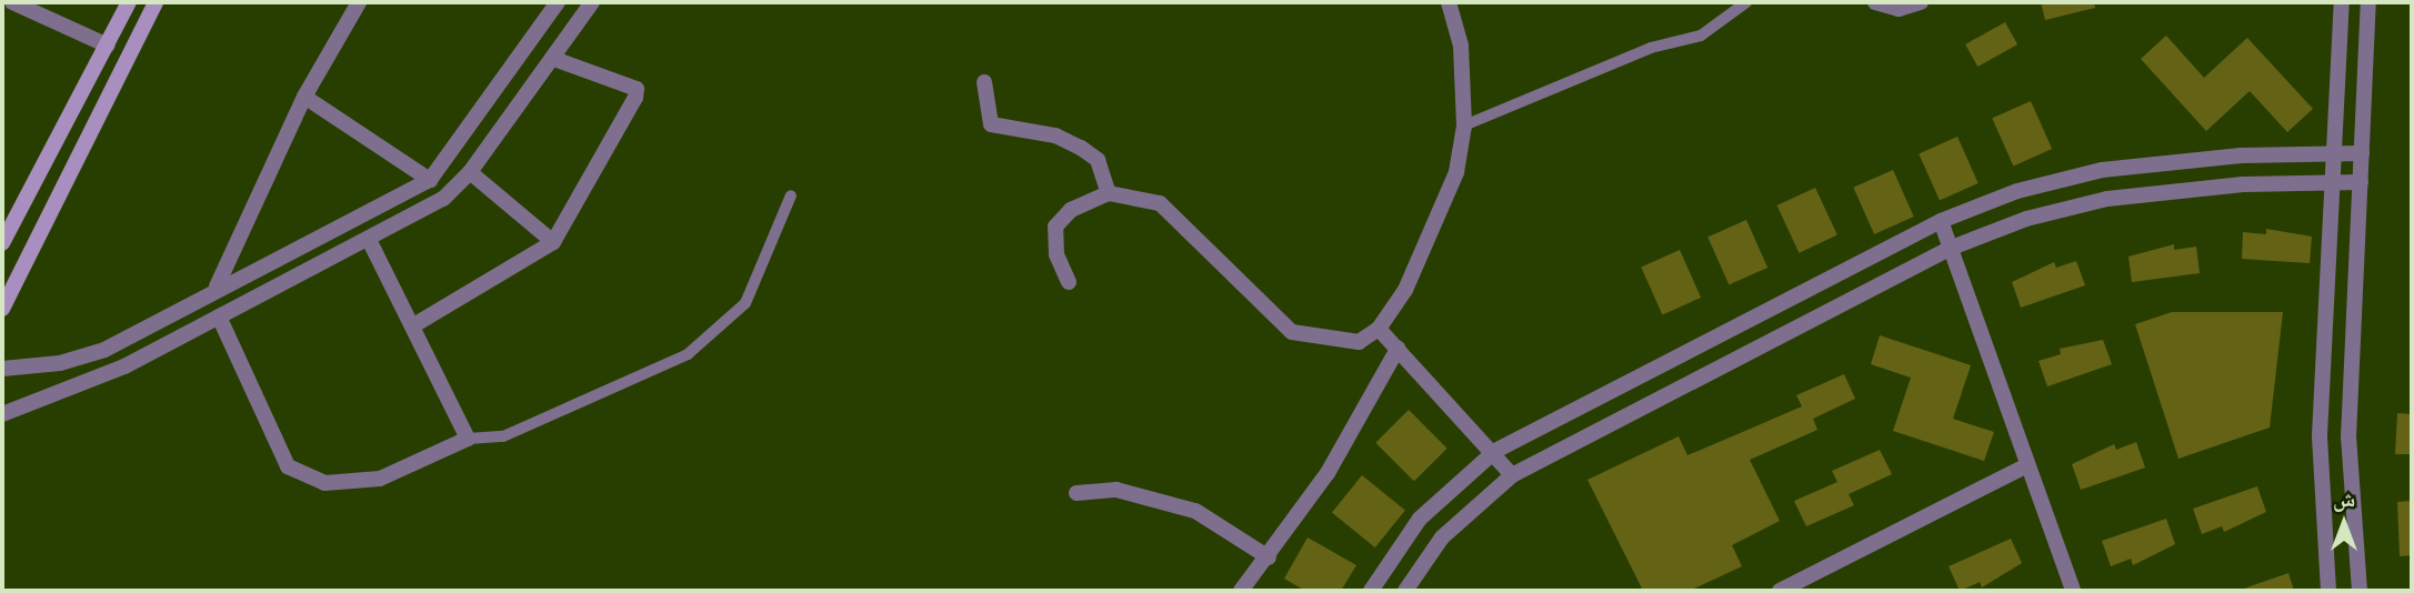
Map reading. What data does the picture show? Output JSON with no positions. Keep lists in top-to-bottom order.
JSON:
{
  "north": "top"
}
